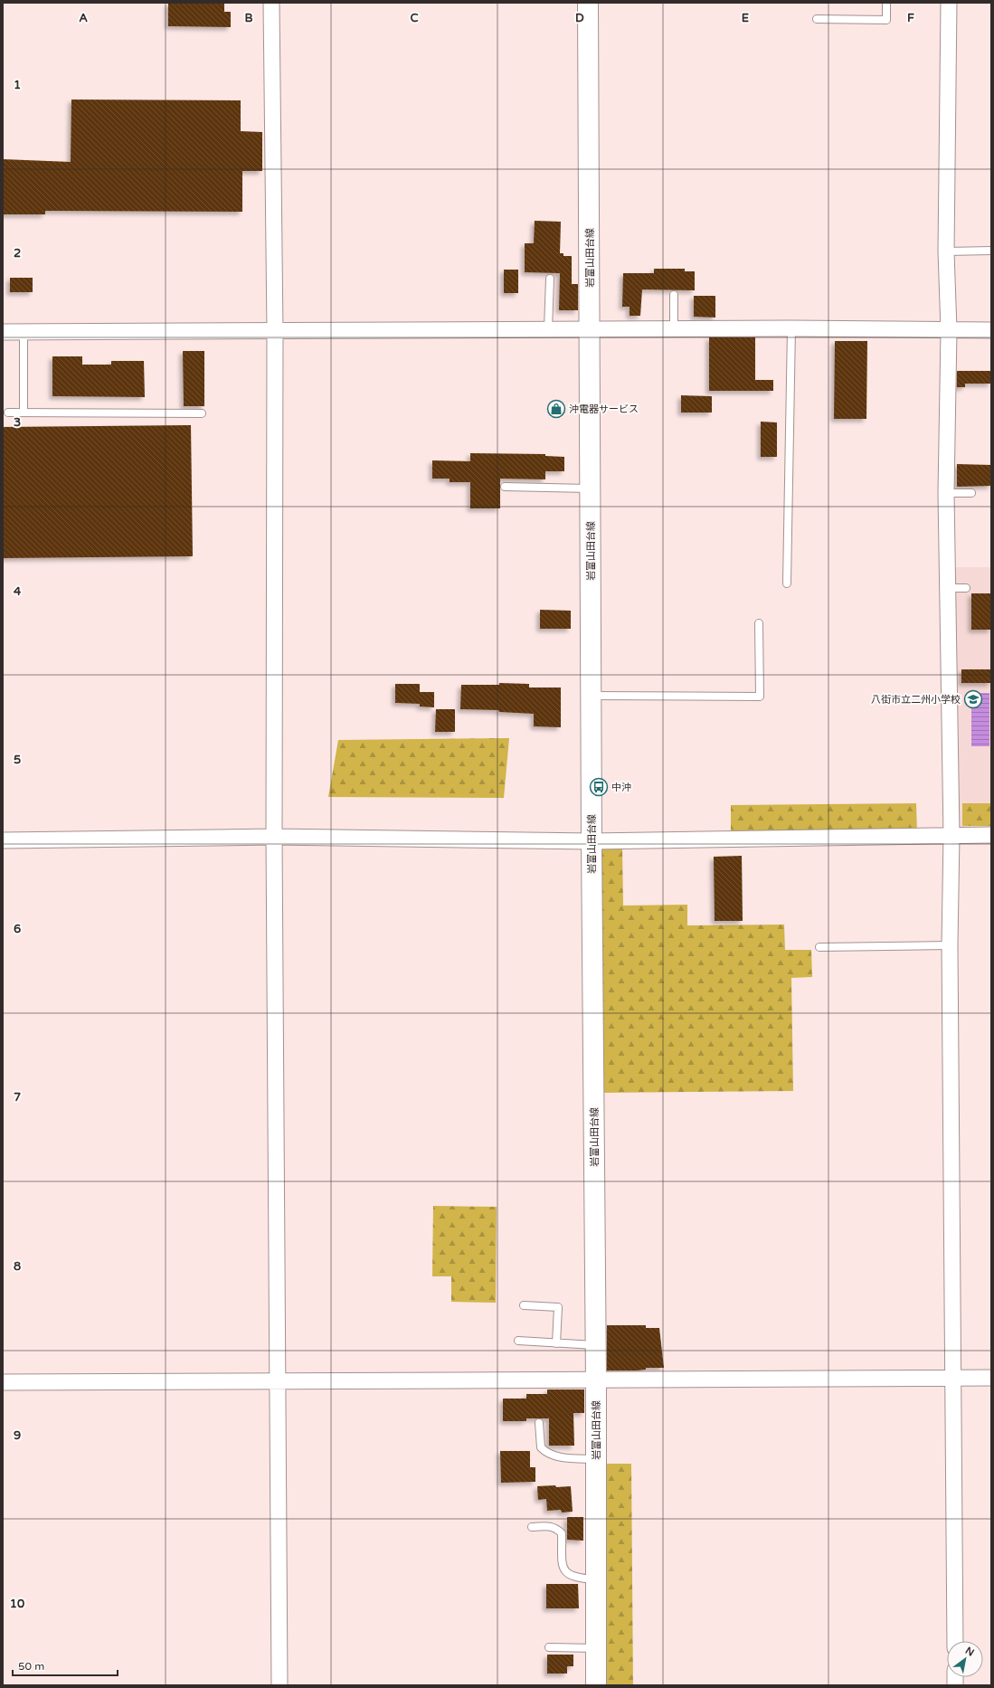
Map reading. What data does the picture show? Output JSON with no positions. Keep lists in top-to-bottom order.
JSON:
{
  "streets": {
    "main road": ["岩富山田台線"]
  },
  "places": {
    "shop": ["沖電器サービス"],
    "school or university": ["八街市立二州小学校"],
    "bus stop": ["中沖"]
  },
  "scale_bar": "50 m",
  "north": "top right",
  "grid": {
    "columns": [
      "A",
      "B",
      "C",
      "D",
      "E",
      "F"
    ],
    "rows": [
      "1",
      "2",
      "3",
      "4",
      "5",
      "6",
      "7",
      "8",
      "9",
      "10"
    ]
  }
}
